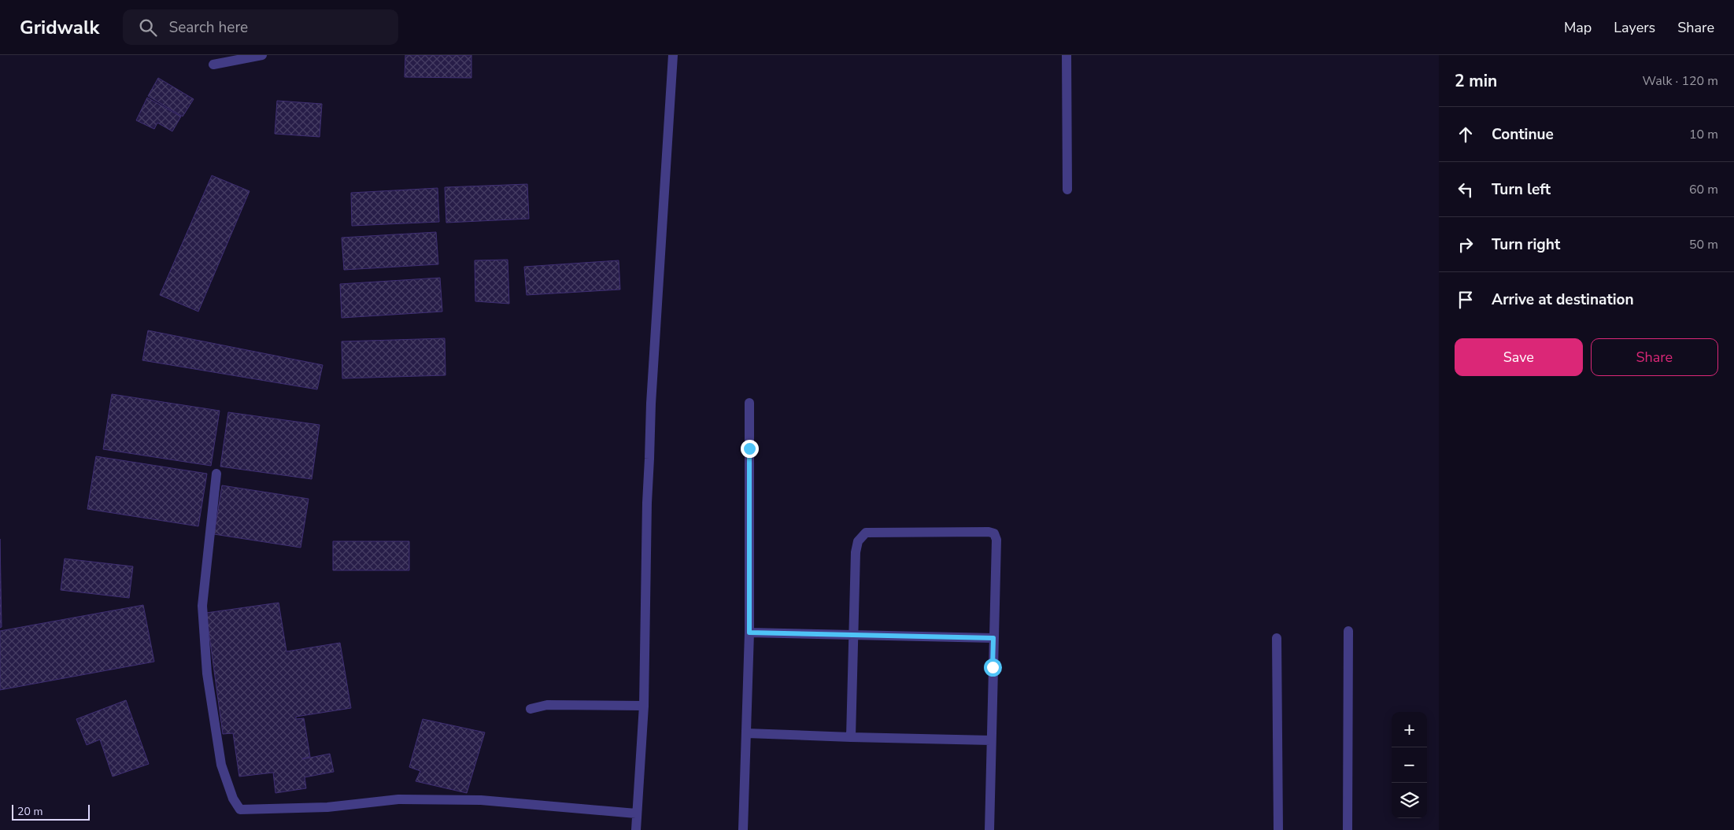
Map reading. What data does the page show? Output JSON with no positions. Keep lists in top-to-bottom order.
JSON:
{
  "scale_bar": "20 m",
  "page": {
    "header": "Gridwalk",
    "search": "Search here",
    "nav": ["Map", "Layers", "Share"],
    "heading": ["2 min", "Walk · 120 m"],
    "list": [
      ["Continue", "10 m"],
      ["Turn left", "60 m"],
      ["Turn right", "50 m"],
      "Arrive at destination"
    ],
    "buttons": ["Save", "Share"],
    "map_buttons": ["+", "−"],
    "scale": "20 m"
  }
}
